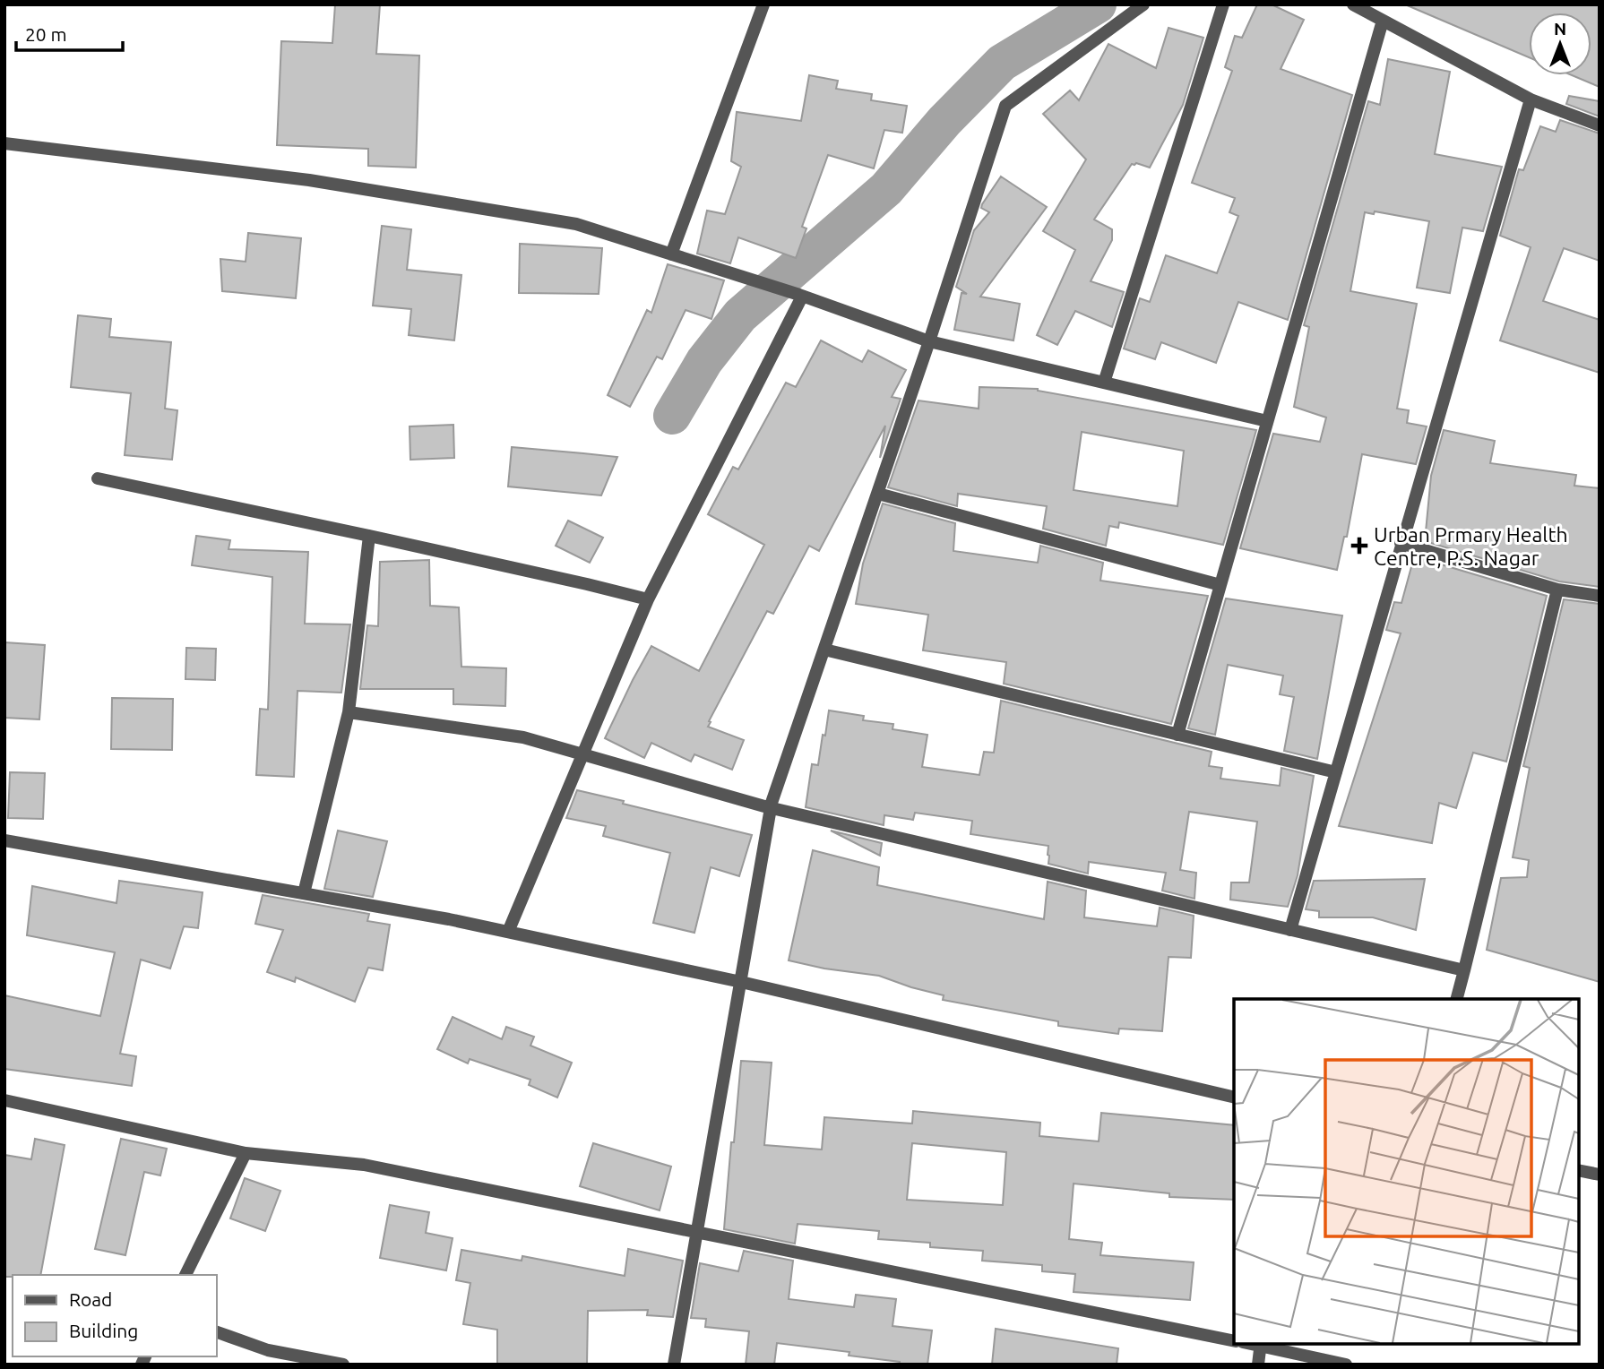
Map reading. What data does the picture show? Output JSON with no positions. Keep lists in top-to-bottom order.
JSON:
{
  "places": {
    "health": ["Urban Prmary Health Centre, P.S. Nagar"]
  },
  "legend": ["Road", "Building"],
  "scale_bar": "20 m",
  "north": "top"
}
